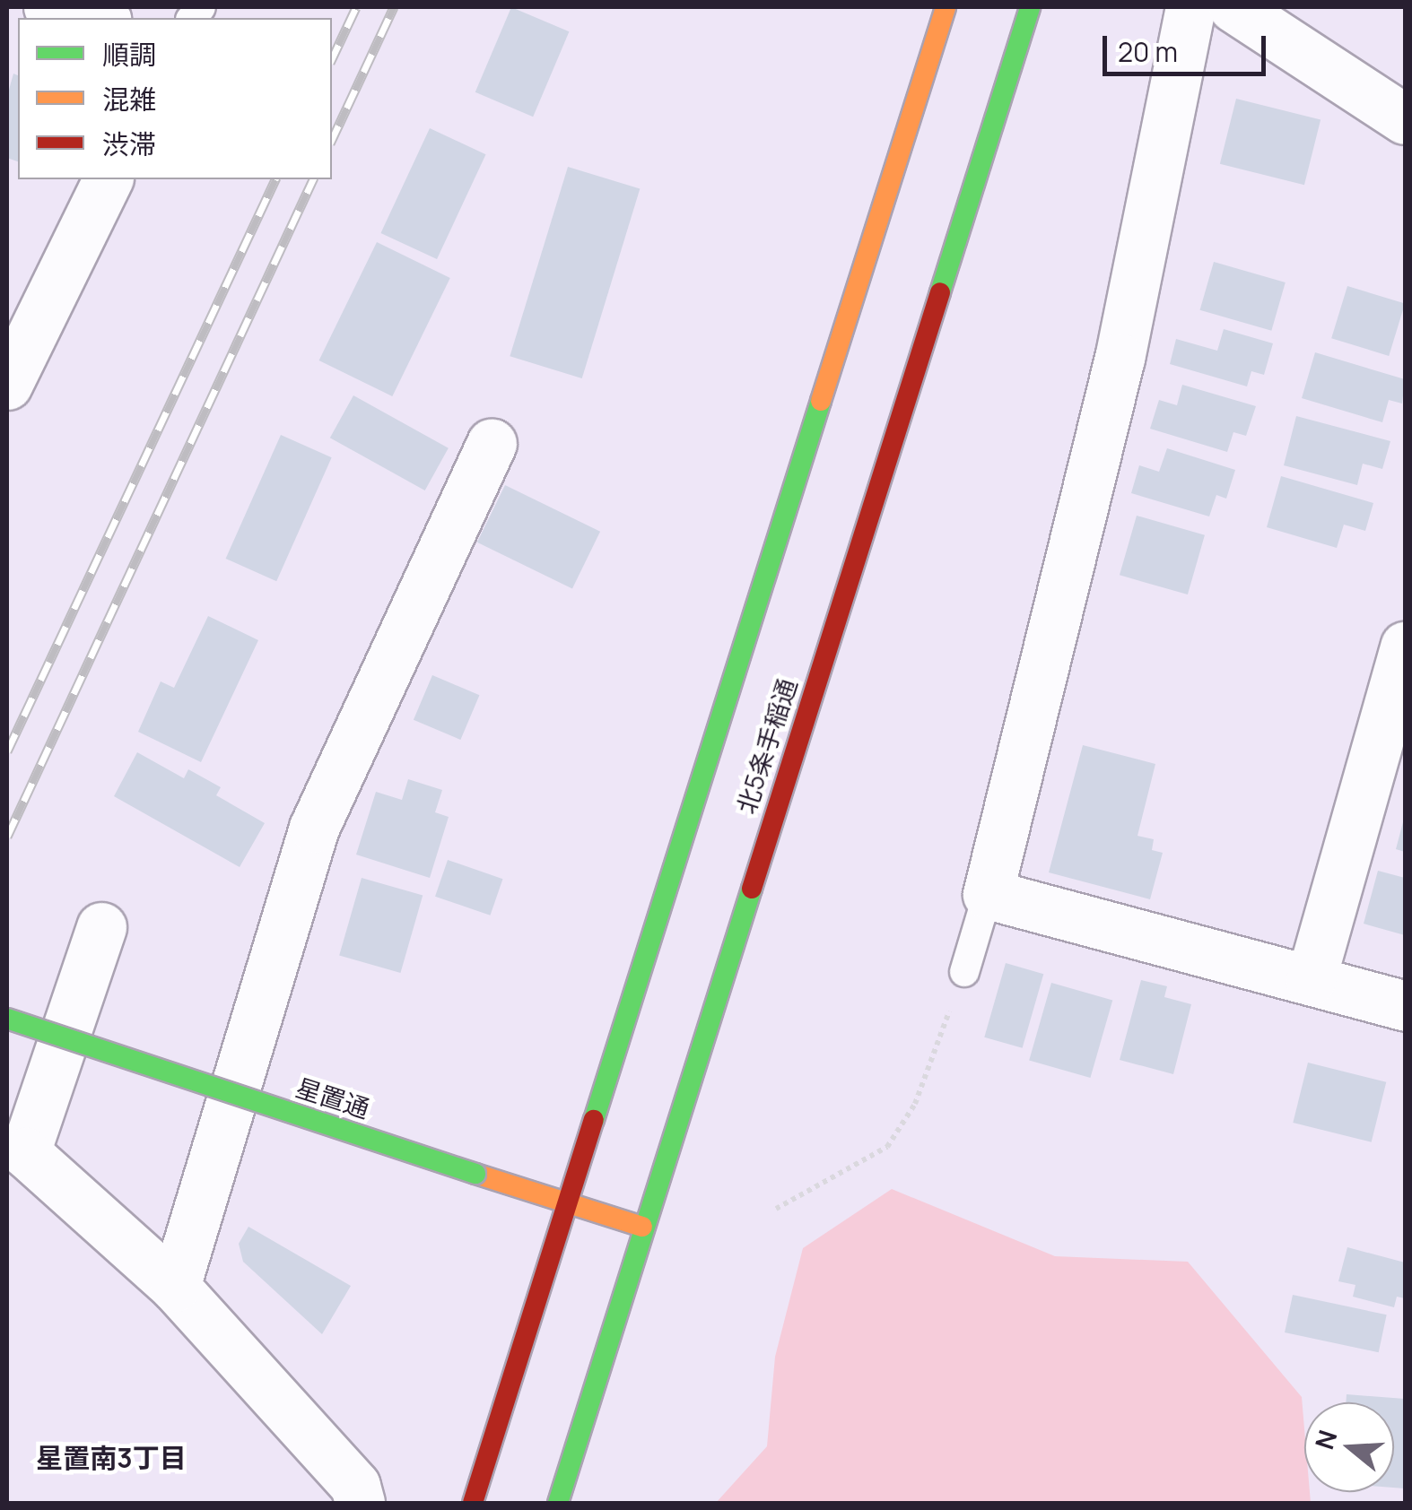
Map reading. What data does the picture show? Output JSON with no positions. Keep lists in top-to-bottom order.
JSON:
{
  "streets": {
    "main road": ["北5条手稲通", "星置通"]
  },
  "crossings": [
    ["北5条手稲通", "星置通"]
  ],
  "districts": ["星置南3丁目"],
  "legend": ["順調", "混雑", "渋滞"],
  "scale_bar": "20 m",
  "north": "left"
}
